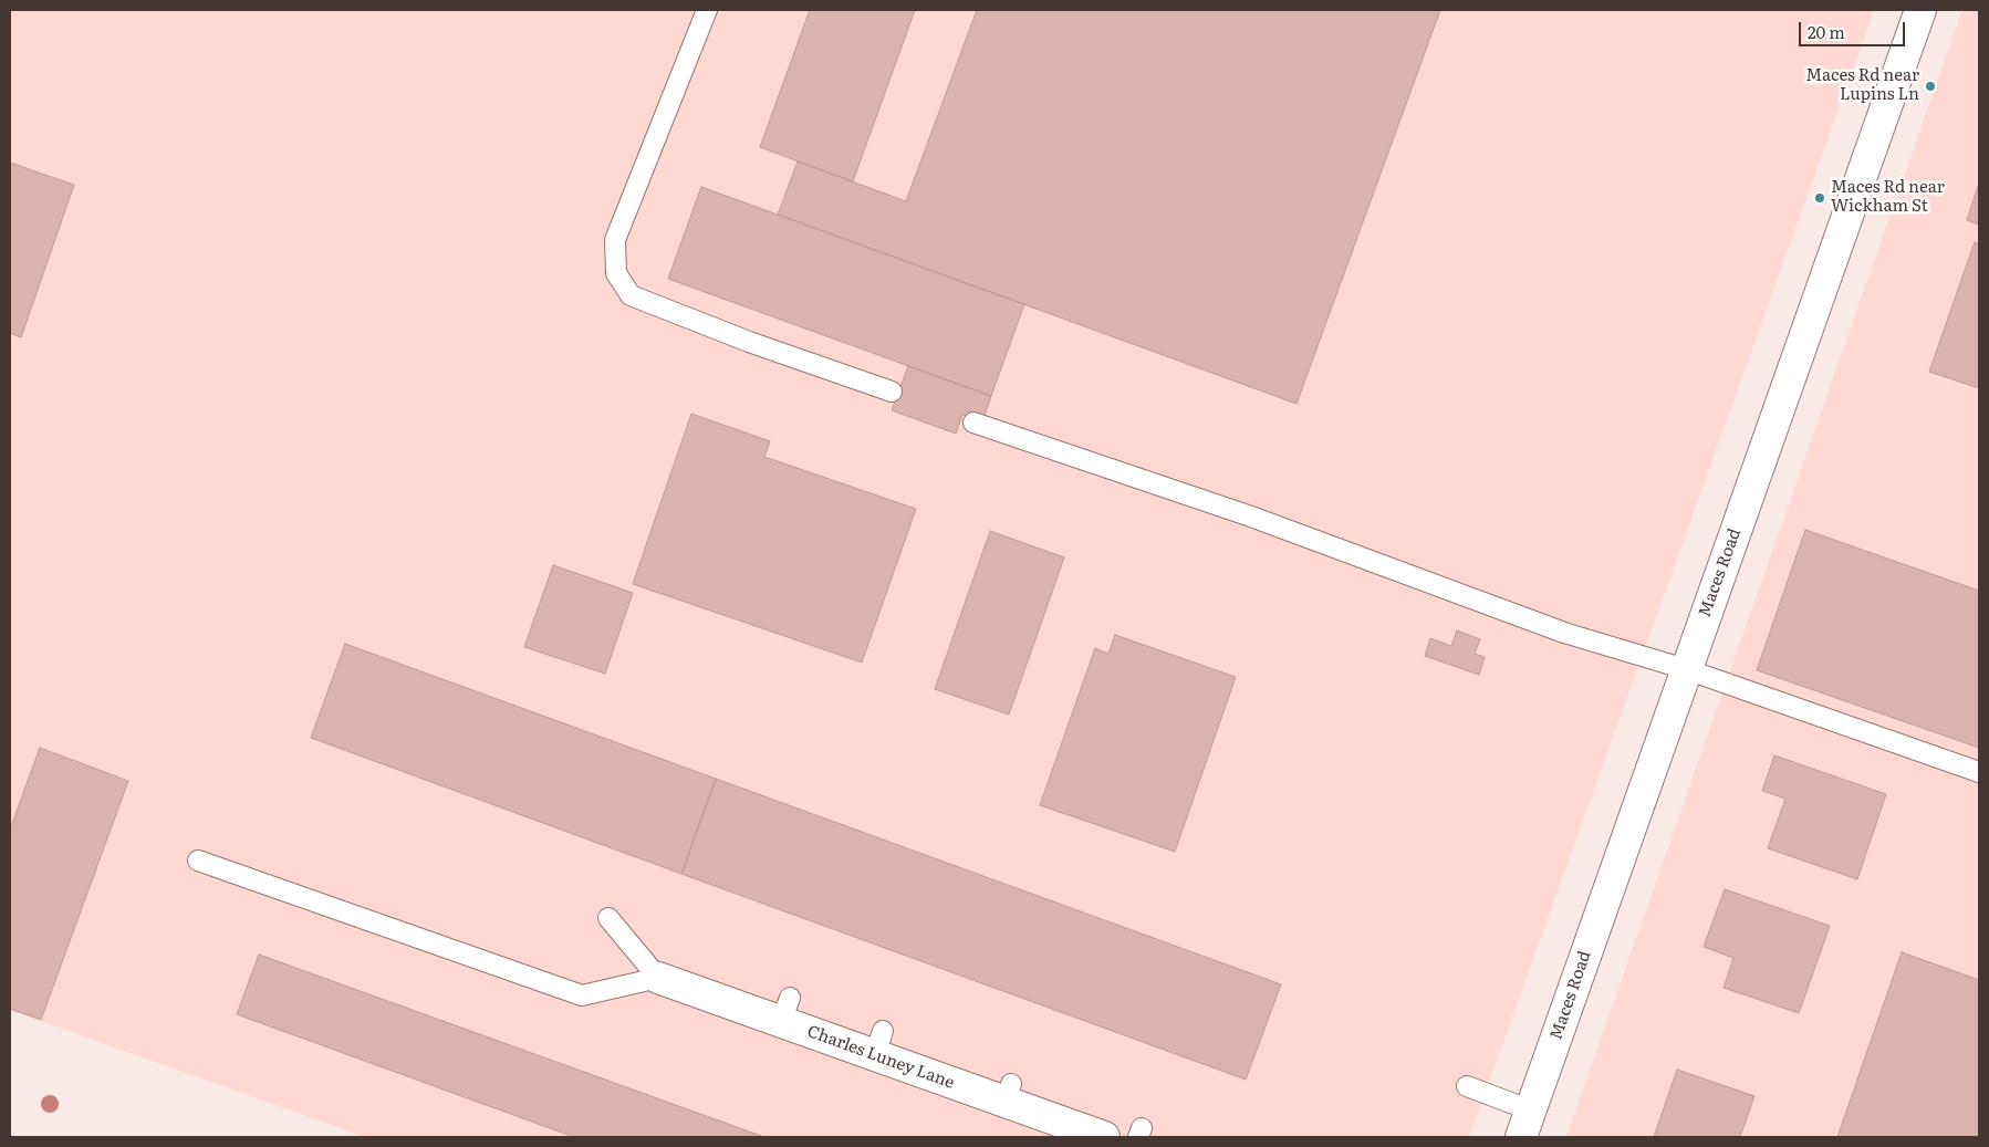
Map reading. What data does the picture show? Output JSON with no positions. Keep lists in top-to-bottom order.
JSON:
{
  "streets": {
    "street": ["Maces Road", "Charles Luney Lane"]
  },
  "places": ["Maces Rd near Lupins Ln", "Maces Rd near Wickham St"],
  "scale_bar": "20 m"
}
